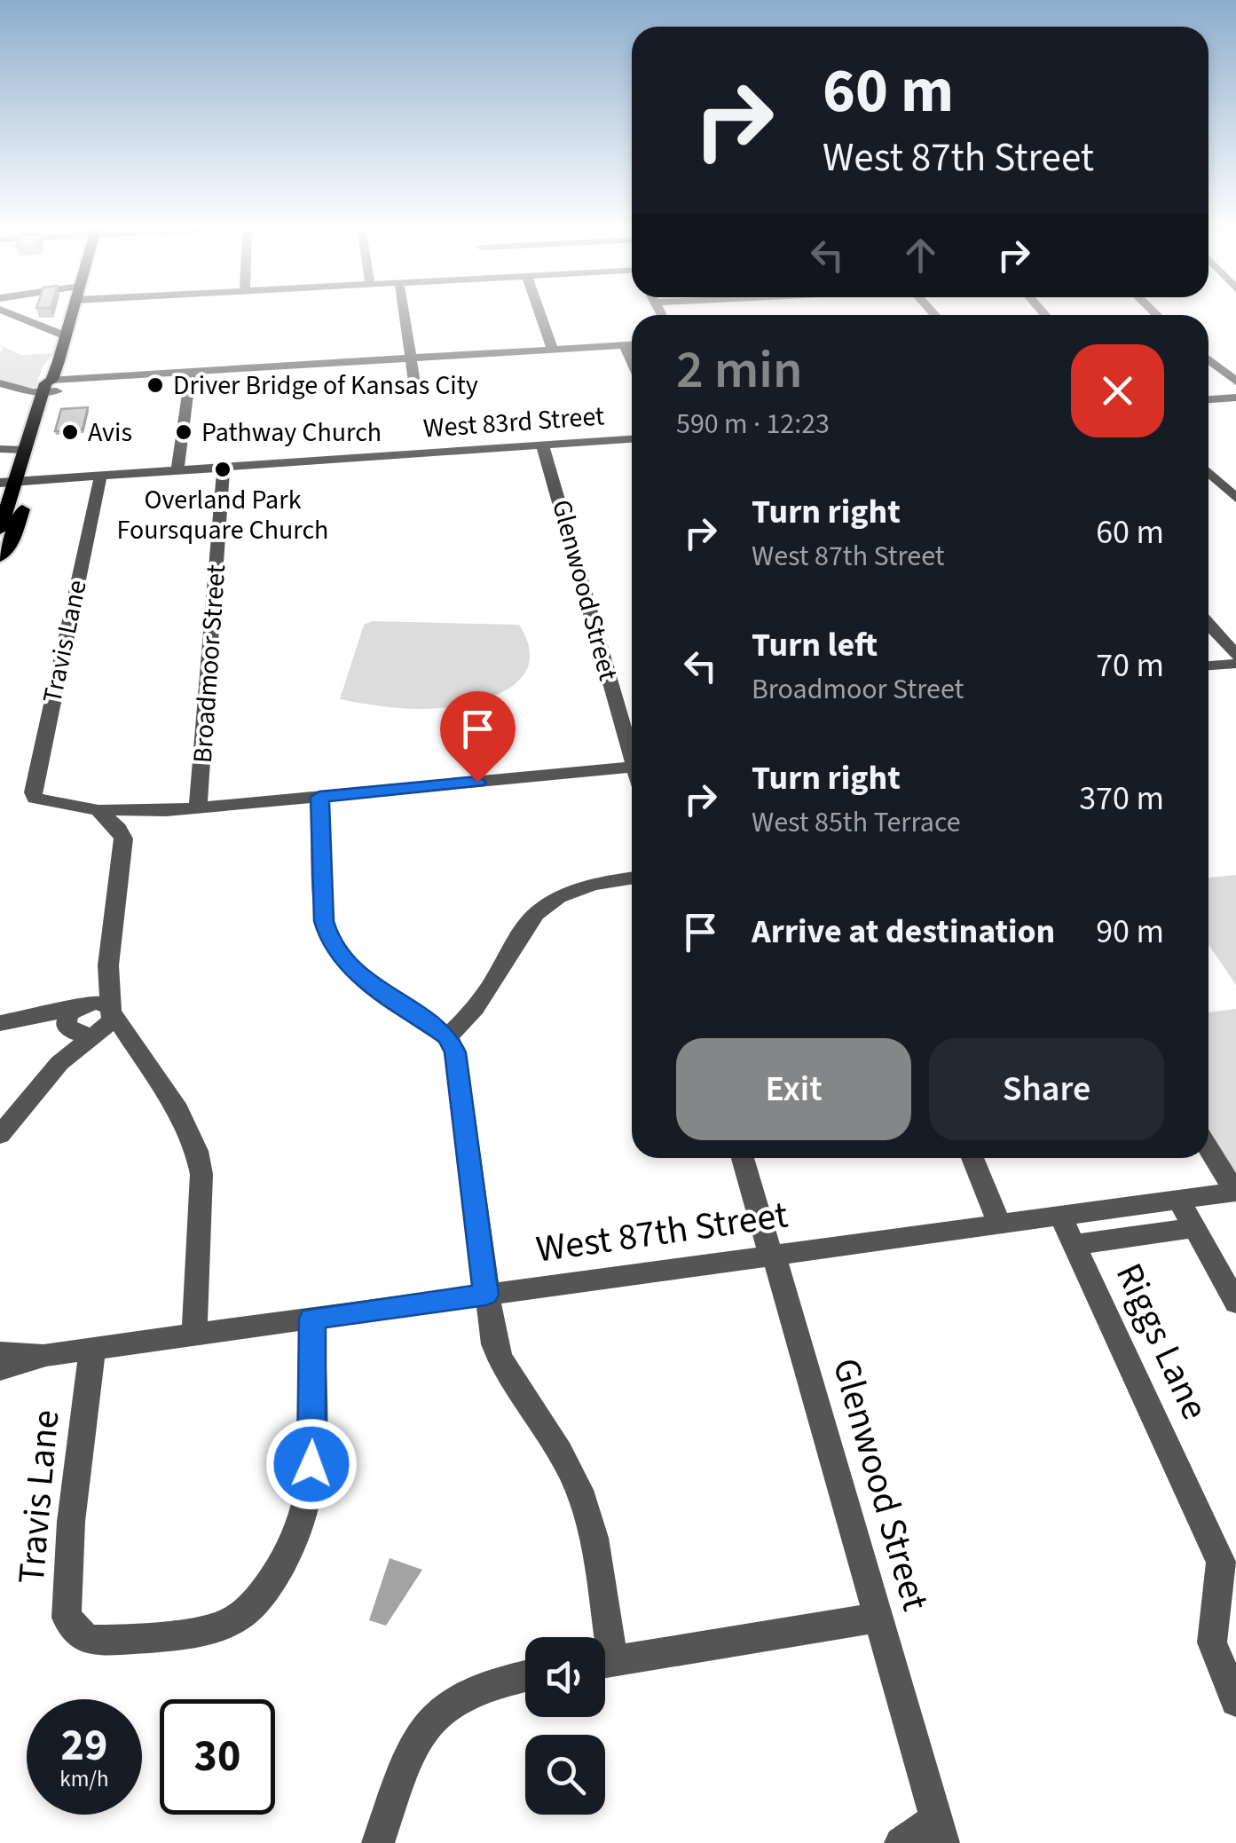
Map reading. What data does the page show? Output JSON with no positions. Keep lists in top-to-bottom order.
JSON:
{
  "streets": {
    "street": [
      "West 83rd Street",
      "Glenwood Street",
      "Travis Lane",
      "Broadmoor Street",
      "West 87th Street",
      "Riggs Lane"
    ]
  },
  "crossings": [
    ["West 83rd Street", "Glenwood Street"],
    ["West 83rd Street", "Travis Lane"],
    ["West 83rd Street", "Broadmoor Street"],
    ["Glenwood Street", "West 87th Street"],
    ["Travis Lane", "West 87th Street"],
    ["West 87th Street", "Riggs Lane"]
  ],
  "places": [
    "Driver Bridge of Kansas City",
    "Avis",
    "Pathway Church",
    "Overland Park Foursquare Church"
  ],
  "page": {
    "turn": ["60 m", "West 87th Street"],
    "heading": ["2 min", "590 m · 12:23"],
    "list": [
      {
        "name": "Turn right",
        "note": "West 87th Street",
        "value": "60 m"
      },
      {
        "name": "Turn left",
        "note": "Broadmoor Street",
        "value": "70 m"
      },
      {
        "name": "Turn right",
        "note": "West 85th Terrace",
        "value": "370 m"
      },
      {
        "name": "Arrive at destination",
        "value": "90 m"
      }
    ],
    "buttons": ["Exit", "Share"],
    "speed": "29 km/h",
    "limit": "30"
  }
}
